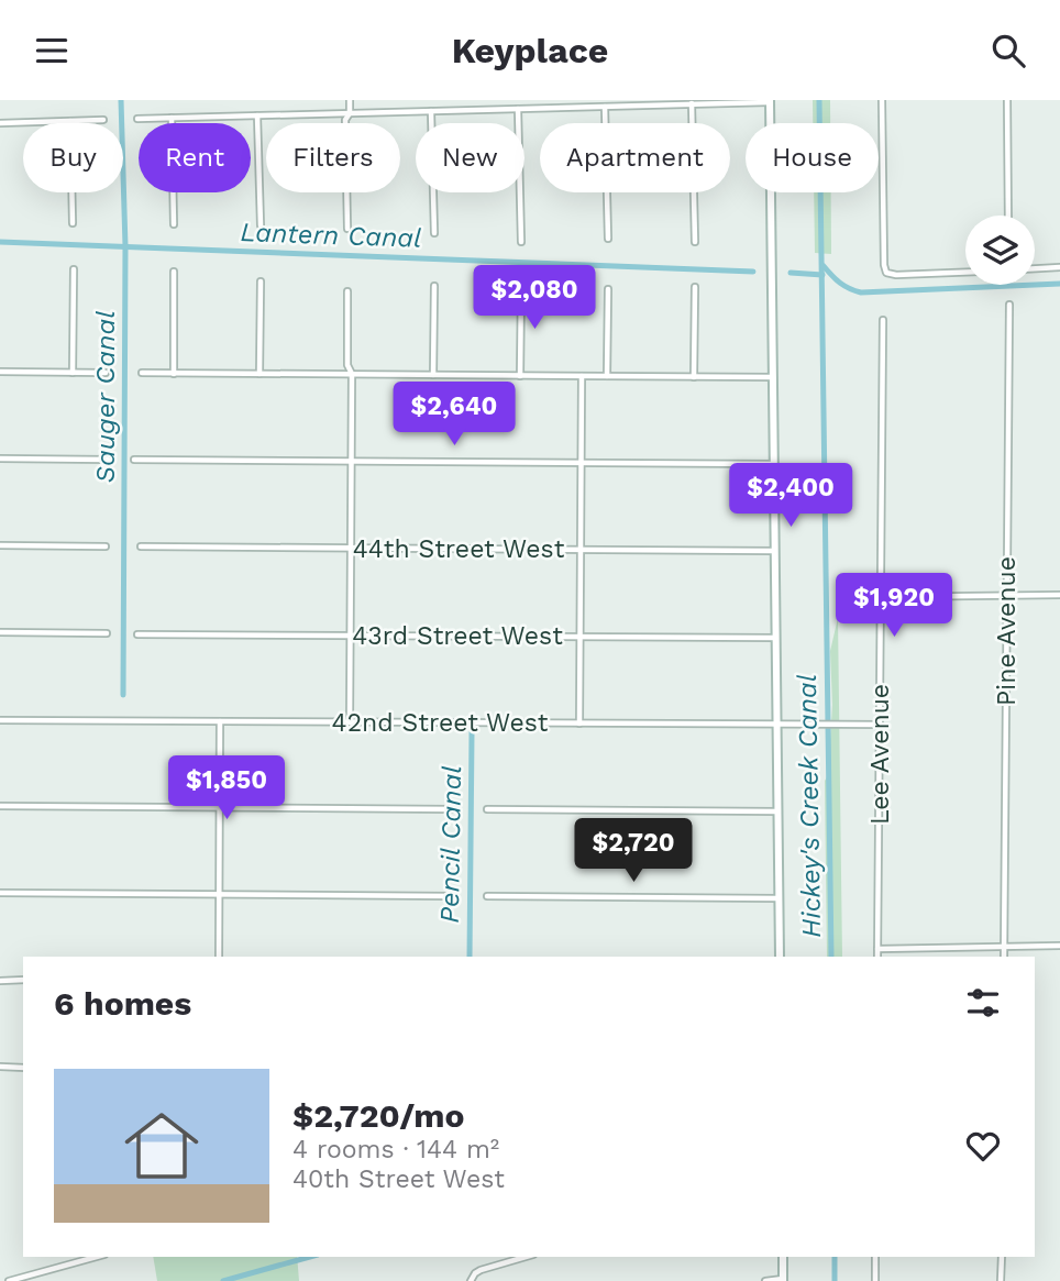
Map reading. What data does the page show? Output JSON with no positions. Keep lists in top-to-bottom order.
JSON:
{
  "streets": {
    "street": [
      "44th Street West",
      "Pine Avenue",
      "43rd Street West",
      "42nd Street West",
      "Lee Avenue"
    ]
  },
  "crossings": [
    ["42nd Street West", "Lee Avenue"]
  ],
  "water": [
    "Lantern Canal",
    "Sauger Canal",
    "Hickey's Creek Canal",
    "Pencil Canal"
  ],
  "page": {
    "header": "Keyplace",
    "chip": [
      "Buy",
      "Rent",
      "Filters",
      "New",
      "Apartment",
      "House"
    ],
    "price": [
      "$2,080",
      "$2,640",
      "$2,400",
      "$1,920",
      "$1,850",
      "$2,720"
    ],
    "heading": "6 homes",
    "list": [
      {
        "name": "$2,720/mo",
        "note": "4 rooms · 144 m² · 40th Street West"
      }
    ]
  }
}
